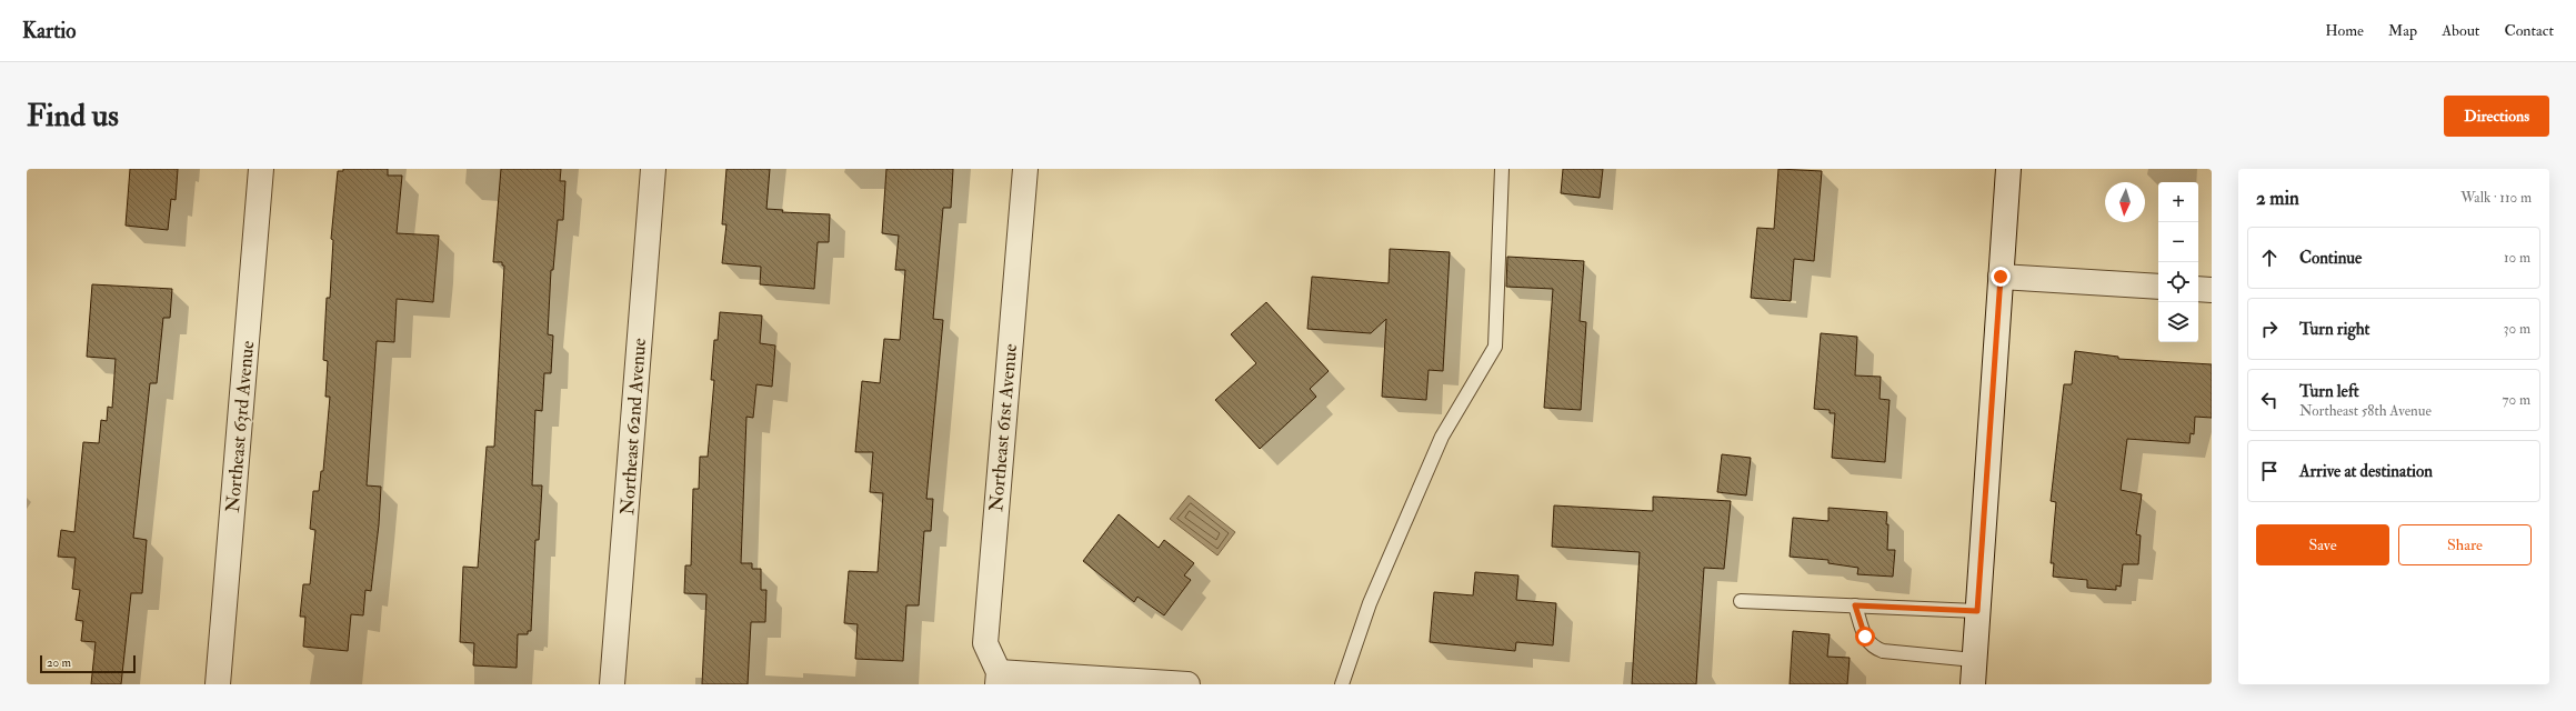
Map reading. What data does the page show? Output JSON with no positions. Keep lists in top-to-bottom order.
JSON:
{
  "streets": {
    "street": ["Northeast 63rd Avenue", "Northeast 62nd Avenue", "Northeast 61st Avenue"]
  },
  "scale_bar": "20 m",
  "north": "bottom",
  "page": {
    "header": "Kartio",
    "nav": [
      "Home",
      "Map",
      "About",
      "Contact"
    ],
    "buttons": [
      "Directions",
      ["Save", "Share"]
    ],
    "title": "Find us",
    "heading": ["2 min", "Walk · 110 m"],
    "map_buttons": ["+", "−"],
    "list": [
      ["Continue", "10 m"],
      ["Turn right", "30 m"],
      ["Turn left", "Northeast 58th Avenue", "70 m"],
      "Arrive at destination"
    ],
    "scale": "20 m"
  }
}
